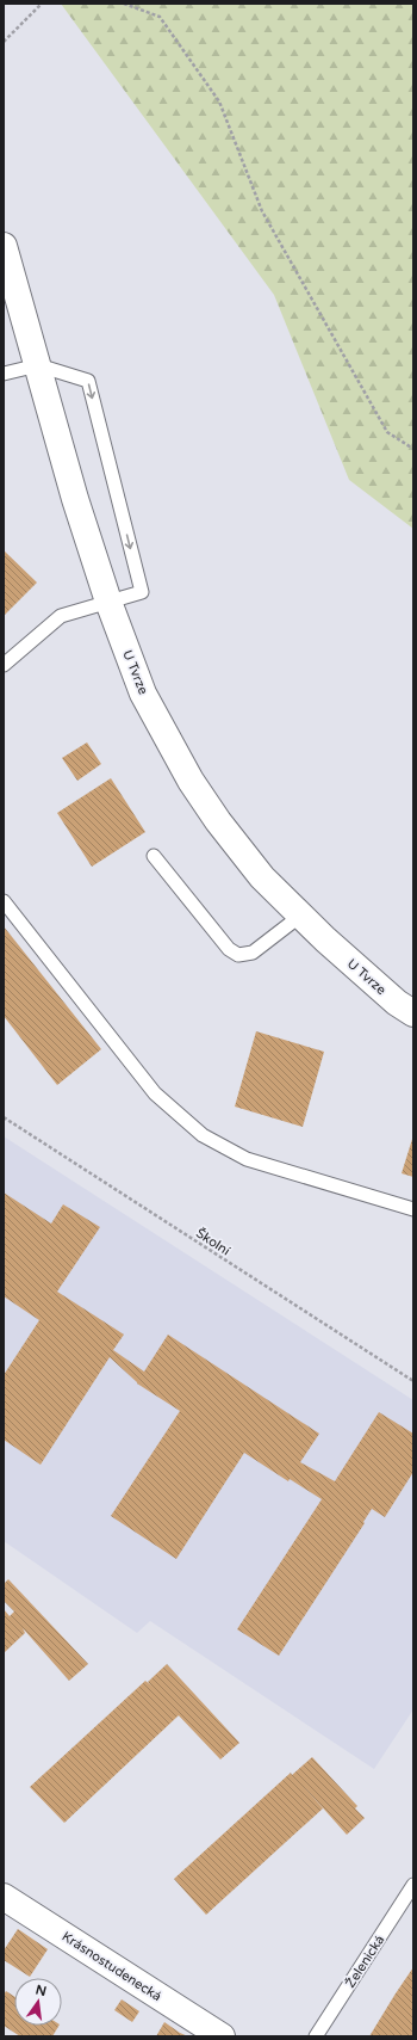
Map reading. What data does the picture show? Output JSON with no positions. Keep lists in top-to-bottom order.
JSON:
{
  "streets": {
    "street": ["U Tvrze", "Krásnostudenecká"],
    "lane": ["Želenická"],
    "path": ["Školní"]
  },
  "north": "top"
}
